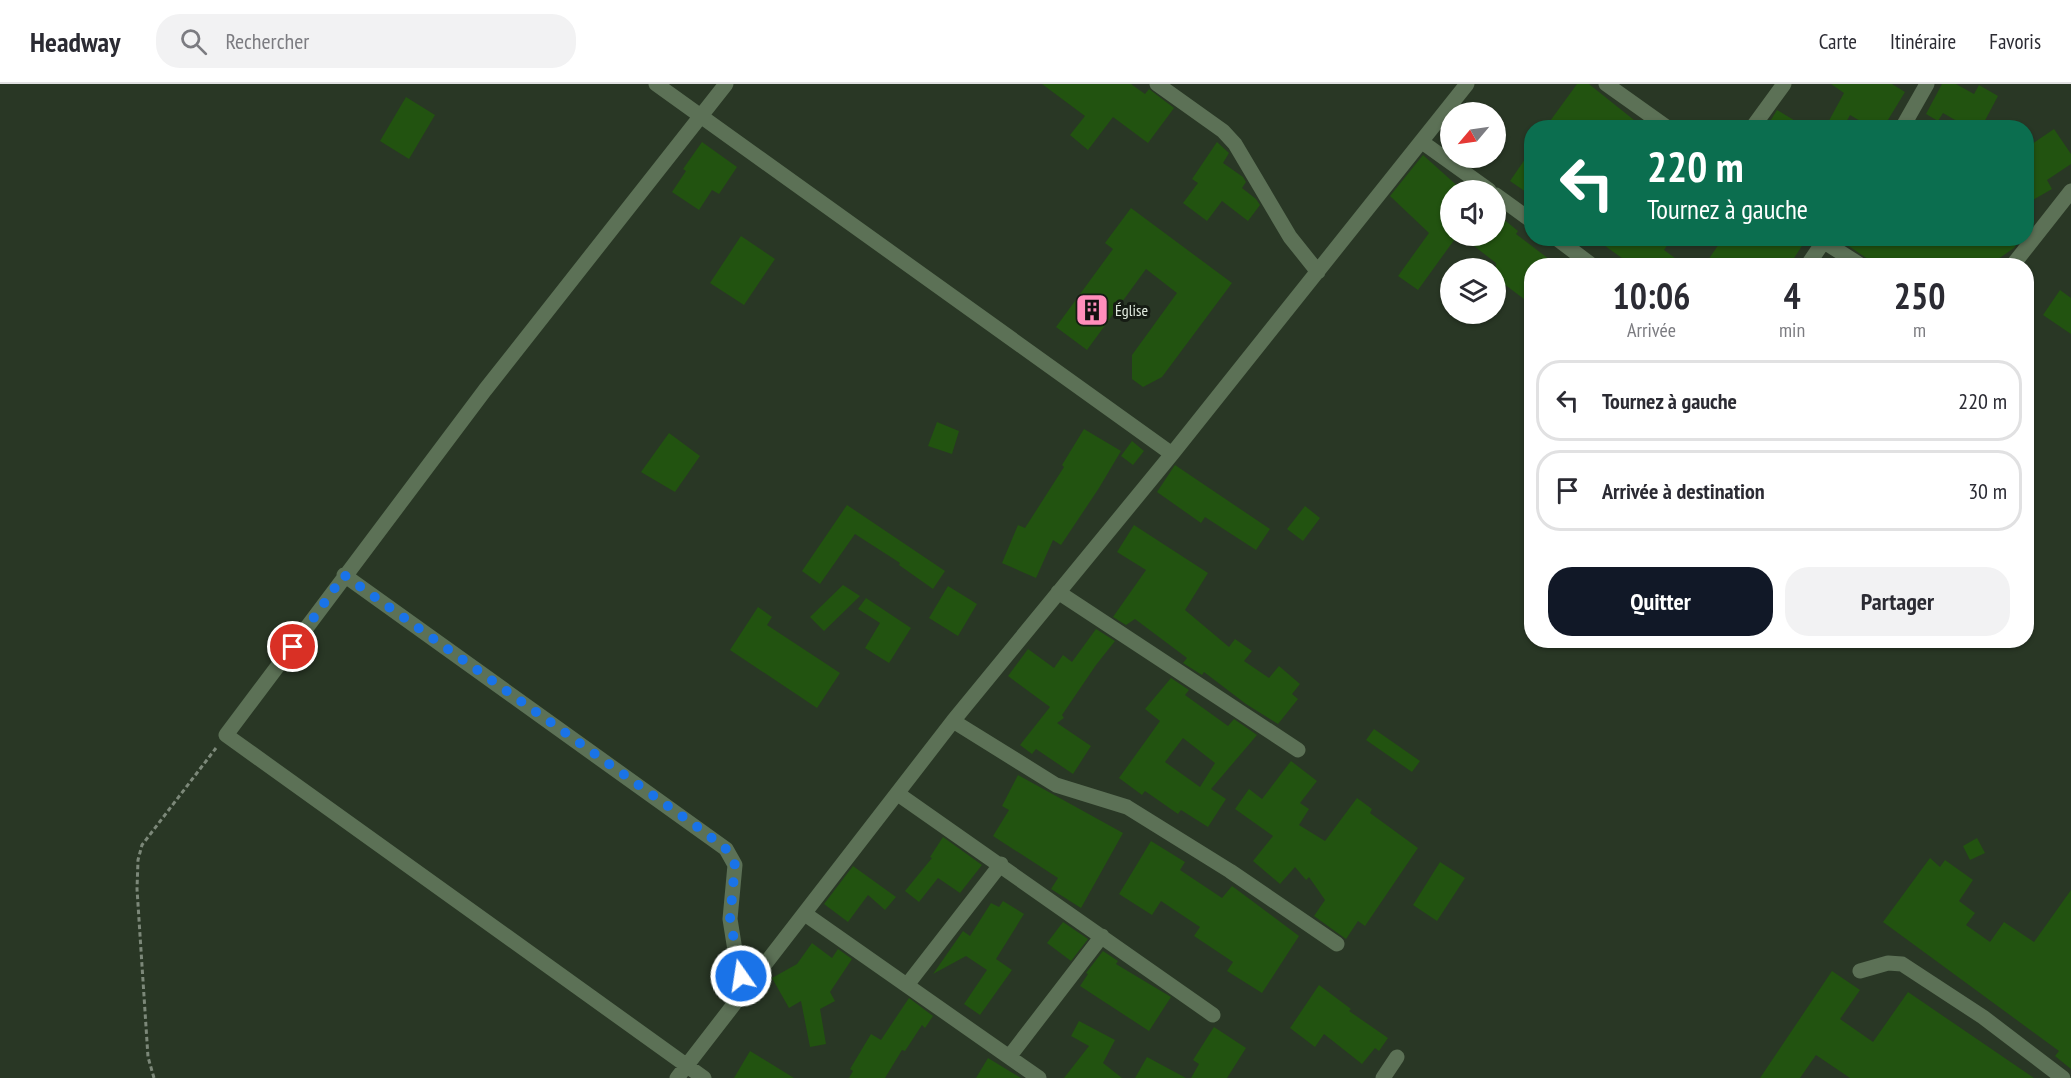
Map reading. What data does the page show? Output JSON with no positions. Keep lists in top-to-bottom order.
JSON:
{
  "places": {
    "building": ["Église"]
  },
  "north": "bottom left",
  "page": {
    "header": "Headway",
    "search": "Rechercher",
    "nav": ["Carte", "Itinéraire", "Favoris"],
    "turn": ["220 m", "Tournez à gauche"],
    "eta": [
      "10:06",
      "Arrivée",
      "4",
      "min",
      "250",
      "m"
    ],
    "list": [
      {
        "name": "Tournez à gauche",
        "value": "220 m"
      },
      {
        "name": "Arrivée à destination",
        "value": "30 m"
      }
    ],
    "buttons": ["Quitter", "Partager"]
  }
}
